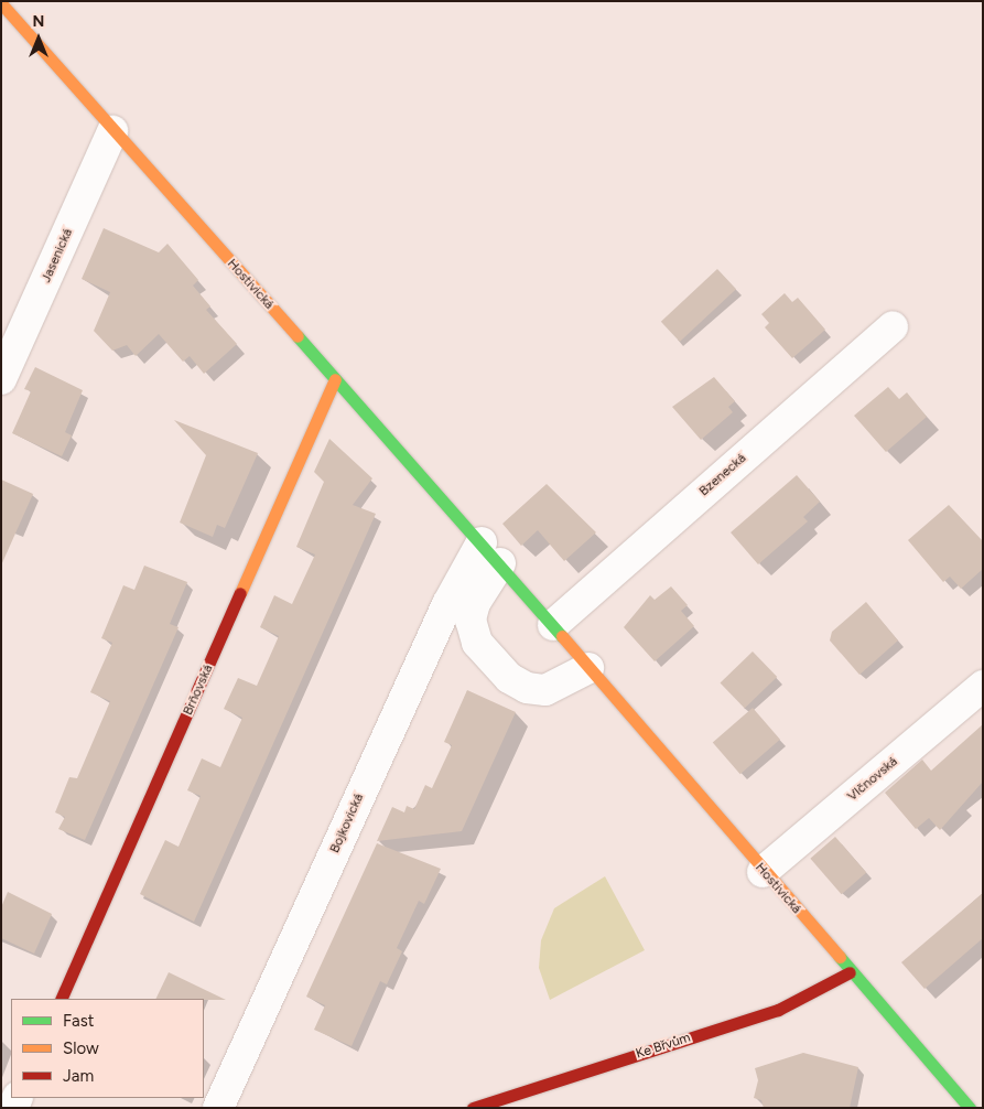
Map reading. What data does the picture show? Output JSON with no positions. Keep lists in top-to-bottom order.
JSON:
{
  "streets": {
    "street": [
      "Jasenická",
      "Hostivická",
      "Bzenecká",
      "Brňovská",
      "Vlčnovská",
      "Bojkovická",
      "Ke Břvům"
    ]
  },
  "crossings": [
    ["Jasenická", "Hostivická"],
    ["Hostivická", "Bzenecká"],
    ["Hostivická", "Brňovská"],
    ["Hostivická", "Vlčnovská"],
    ["Hostivická", "Bojkovická"],
    ["Hostivická", "Ke Břvům"]
  ],
  "legend": ["Fast", "Slow", "Jam"],
  "north": "top"
}
